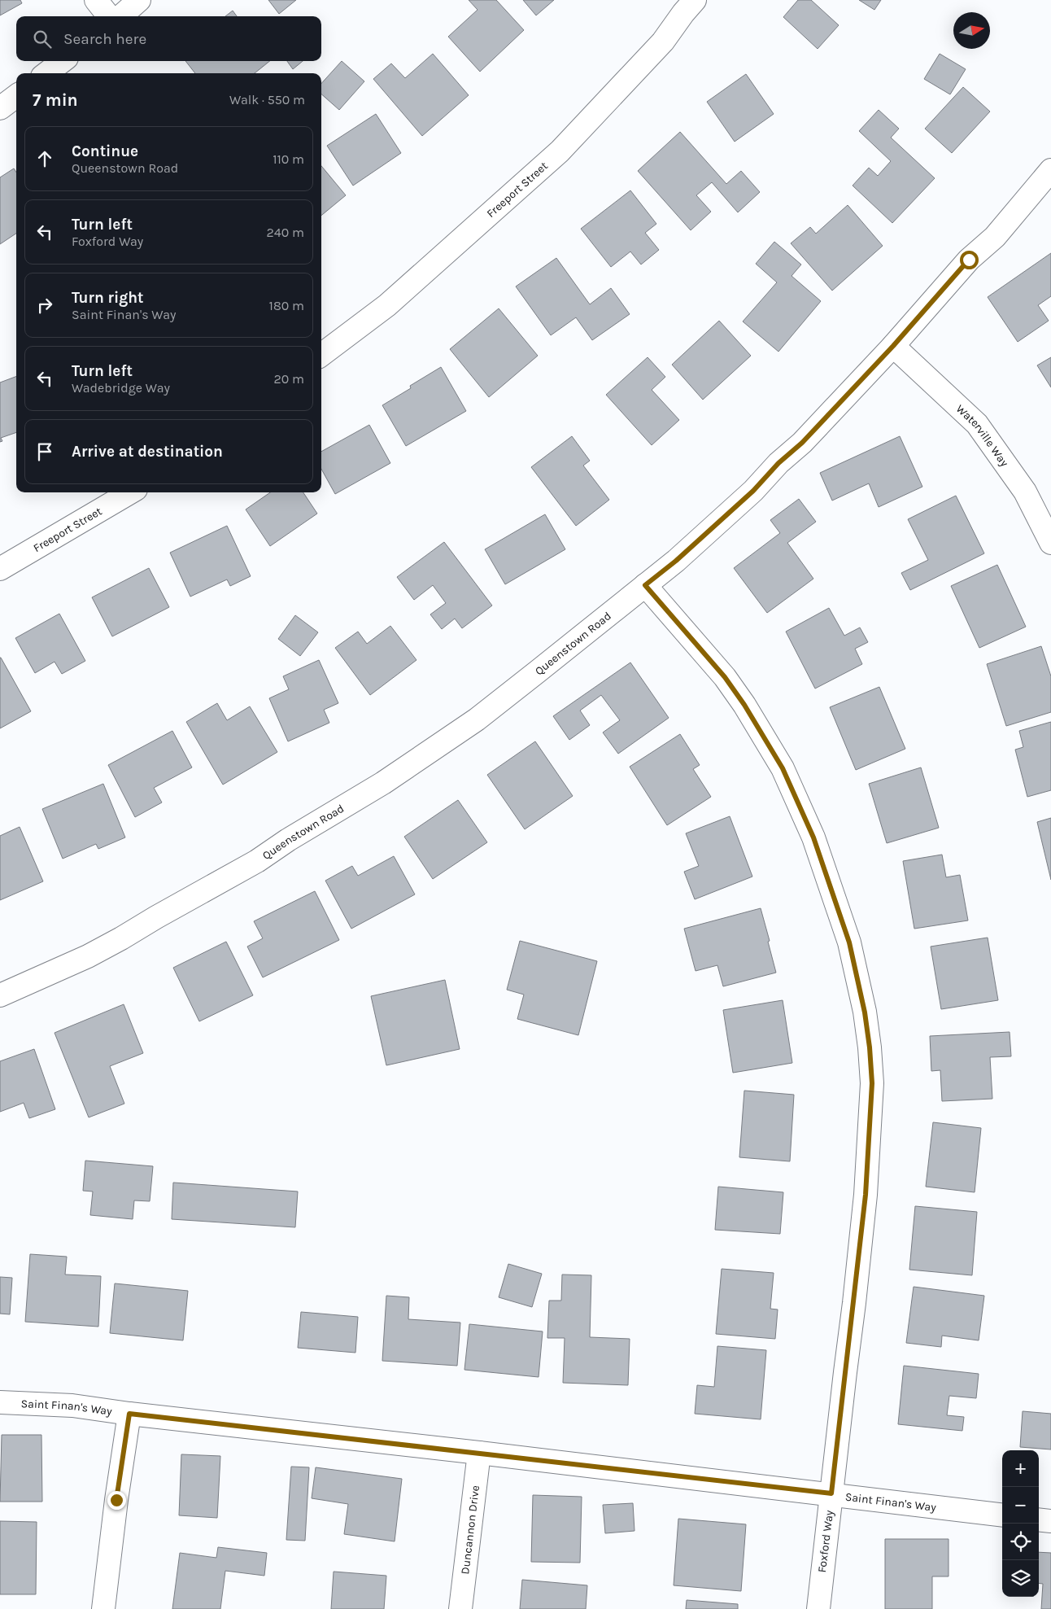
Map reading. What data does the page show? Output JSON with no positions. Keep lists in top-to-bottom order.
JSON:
{
  "streets": {
    "street": [
      "Freeport Street",
      "Waterville Way",
      "Queenstown Road",
      "Saint Finan's Way",
      "Duncannon Drive",
      "Foxford Way"
    ]
  },
  "crossings": [
    ["Waterville Way", "Queenstown Road"],
    ["Queenstown Road", "Foxford Way"],
    ["Saint Finan's Way", "Duncannon Drive"],
    ["Saint Finan's Way", "Foxford Way"]
  ],
  "north": "right",
  "page": {
    "search": "Search here",
    "heading": ["7 min", "Walk · 550 m"],
    "list": [
      ["Continue", "Queenstown Road", "110 m"],
      ["Turn left", "Foxford Way", "240 m"],
      ["Turn right", "Saint Finan's Way", "180 m"],
      ["Turn left", "Wadebridge Way", "20 m"],
      "Arrive at destination"
    ],
    "map_buttons": ["+", "−"]
  }
}
